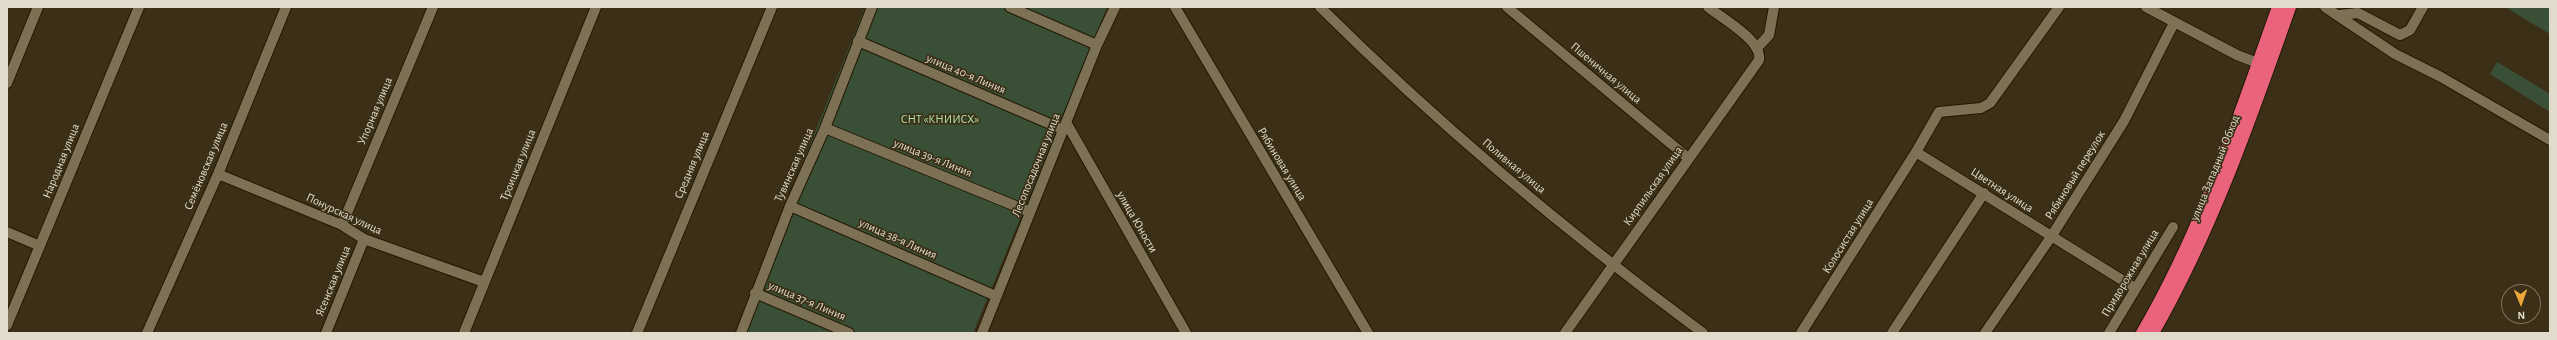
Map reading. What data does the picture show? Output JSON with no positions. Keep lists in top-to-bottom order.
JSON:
{
  "streets": {
    "highway": ["улица Западный Обход"],
    "street": [
      "Пшеничная улица",
      "улица 40-я Линия",
      "Упорная улица",
      "улица 39-я Линия",
      "Народная улица",
      "Рябиновая улица",
      "Троицкая улица",
      "Средняя улица",
      "Тувинская улица",
      "Лесопосадочная улица",
      "Семёновская улица",
      "Поливная улица",
      "Рябиновый переулок",
      "Кирпильская улица",
      "Цветная улица",
      "Понурская улица",
      "улица Юности",
      "Колосистая улица",
      "улица 38-я Линия",
      "Придорожная улица",
      "Ясенская улица",
      "улица 37-я Линия"
    ]
  },
  "crossings": [
    ["Пшеничная улица", "Кирпильская улица"],
    ["улица 40-я Линия", "Тувинская улица"],
    ["улица 40-я Линия", "Лесопосадочная улица"],
    ["улица 40-я Линия", "улица Юности"],
    ["Упорная улица", "Понурская улица"],
    ["улица 39-я Линия", "Тувинская улица"],
    ["улица 39-я Линия", "Лесопосадочная улица"],
    ["Троицкая улица", "Понурская улица"],
    ["Тувинская улица", "улица 38-я Линия"],
    ["Тувинская улица", "улица 37-я Линия"],
    ["Лесопосадочная улица", "улица Юности"],
    ["Лесопосадочная улица", "улица 38-я Линия"],
    ["Семёновская улица", "Понурская улица"],
    ["Поливная улица", "Кирпильская улица"],
    ["Рябиновый переулок", "Цветная улица"],
    ["Цветная улица", "Колосистая улица"],
    ["Цветная улица", "Придорожная улица"],
    ["Понурская улица", "Ясенская улица"]
  ],
  "parks": ["СНТ «КНИИСХ»"],
  "north": "bottom"
}
